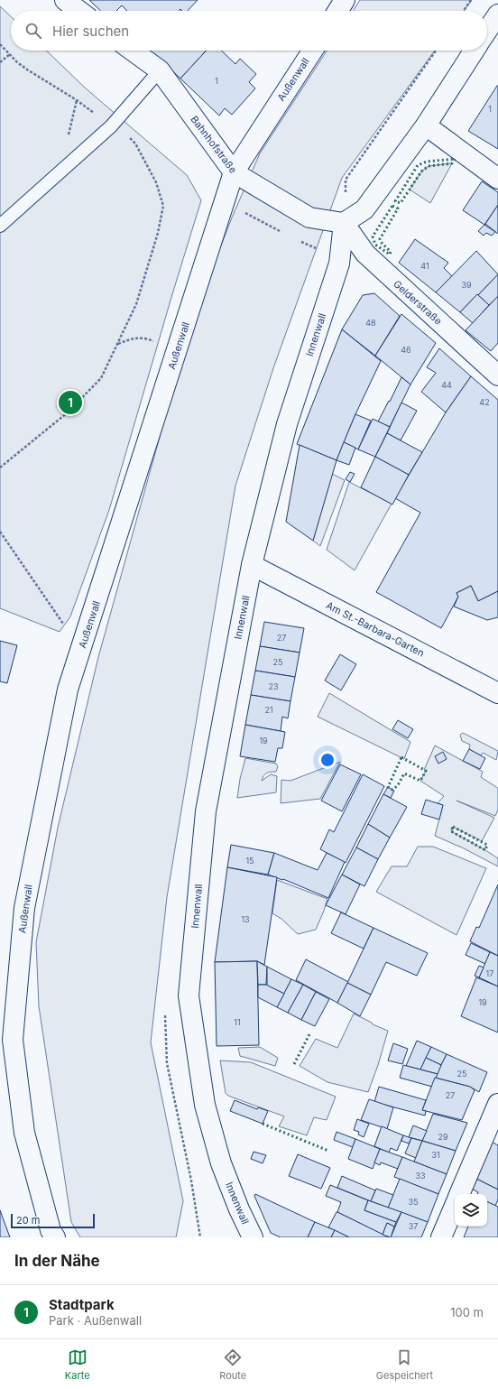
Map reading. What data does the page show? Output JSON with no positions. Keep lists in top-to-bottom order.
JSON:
{
  "streets": {
    "street": [
      "Außenwall",
      "Bahnhofstraße",
      "Gelderstraße",
      "Innenwall",
      "Am St.-Barbara-Garten"
    ]
  },
  "crossings": [
    ["Außenwall", "Bahnhofstraße"],
    ["Bahnhofstraße", "Gelderstraße"],
    ["Bahnhofstraße", "Innenwall"],
    ["Gelderstraße", "Innenwall"],
    ["Innenwall", "Am St.-Barbara-Garten"]
  ],
  "house_numbers": [
    "1",
    "1",
    "41",
    "39",
    "48",
    "46",
    "44",
    "42",
    "27",
    "25",
    "23",
    "21",
    "19",
    "15",
    "13",
    "17",
    "19",
    "11",
    "25",
    "27",
    "29",
    "31",
    "33",
    "35",
    "37"
  ],
  "scale_bar": "20 m",
  "page": {
    "search": "Hier suchen",
    "pins": "1",
    "scale": "20 m",
    "heading": "In der Nähe",
    "list": [
      {
        "mark": "1",
        "name": "Stadtpark",
        "note": "Park · Außenwall",
        "value": "100 m"
      }
    ],
    "nav": ["Karte", "Route", "Gespeichert"]
  }
}
